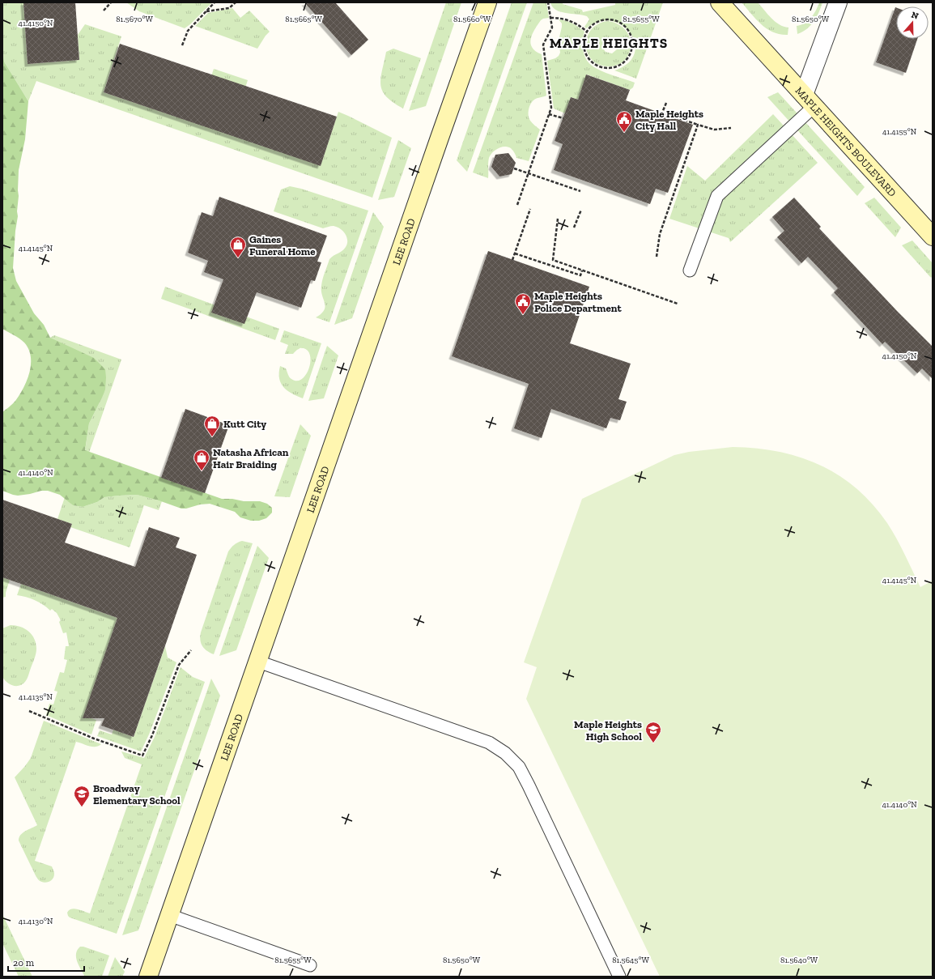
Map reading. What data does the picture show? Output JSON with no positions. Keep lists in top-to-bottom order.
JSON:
{
  "streets": {
    "main road": ["MAPLE HEIGHTS BOULEVARD", "LEE ROAD"]
  },
  "districts": ["MAPLE HEIGHTS"],
  "places": {
    "public building": ["Maple Heights City Hall", "Maple Heights Police Department"],
    "shop": ["Gaines Funeral Home", "Kutt City", "Natasha African Hair Braiding"],
    "school or university": ["Maple Heights High School", "Broadway Elementary School"]
  },
  "scale_bar": "20 m",
  "north": "top",
  "coordinates": [
    "81.5670°W",
    "81.5665°W",
    "81.5660°W",
    "81.5655°W",
    "81.5650°W",
    "41.4150°N",
    "41.4155°N",
    "41.4145°N",
    "41.4140°N",
    "41.4135°N",
    "41.4130°N",
    "81.5645°W",
    "81.5640°W"
  ]
}
